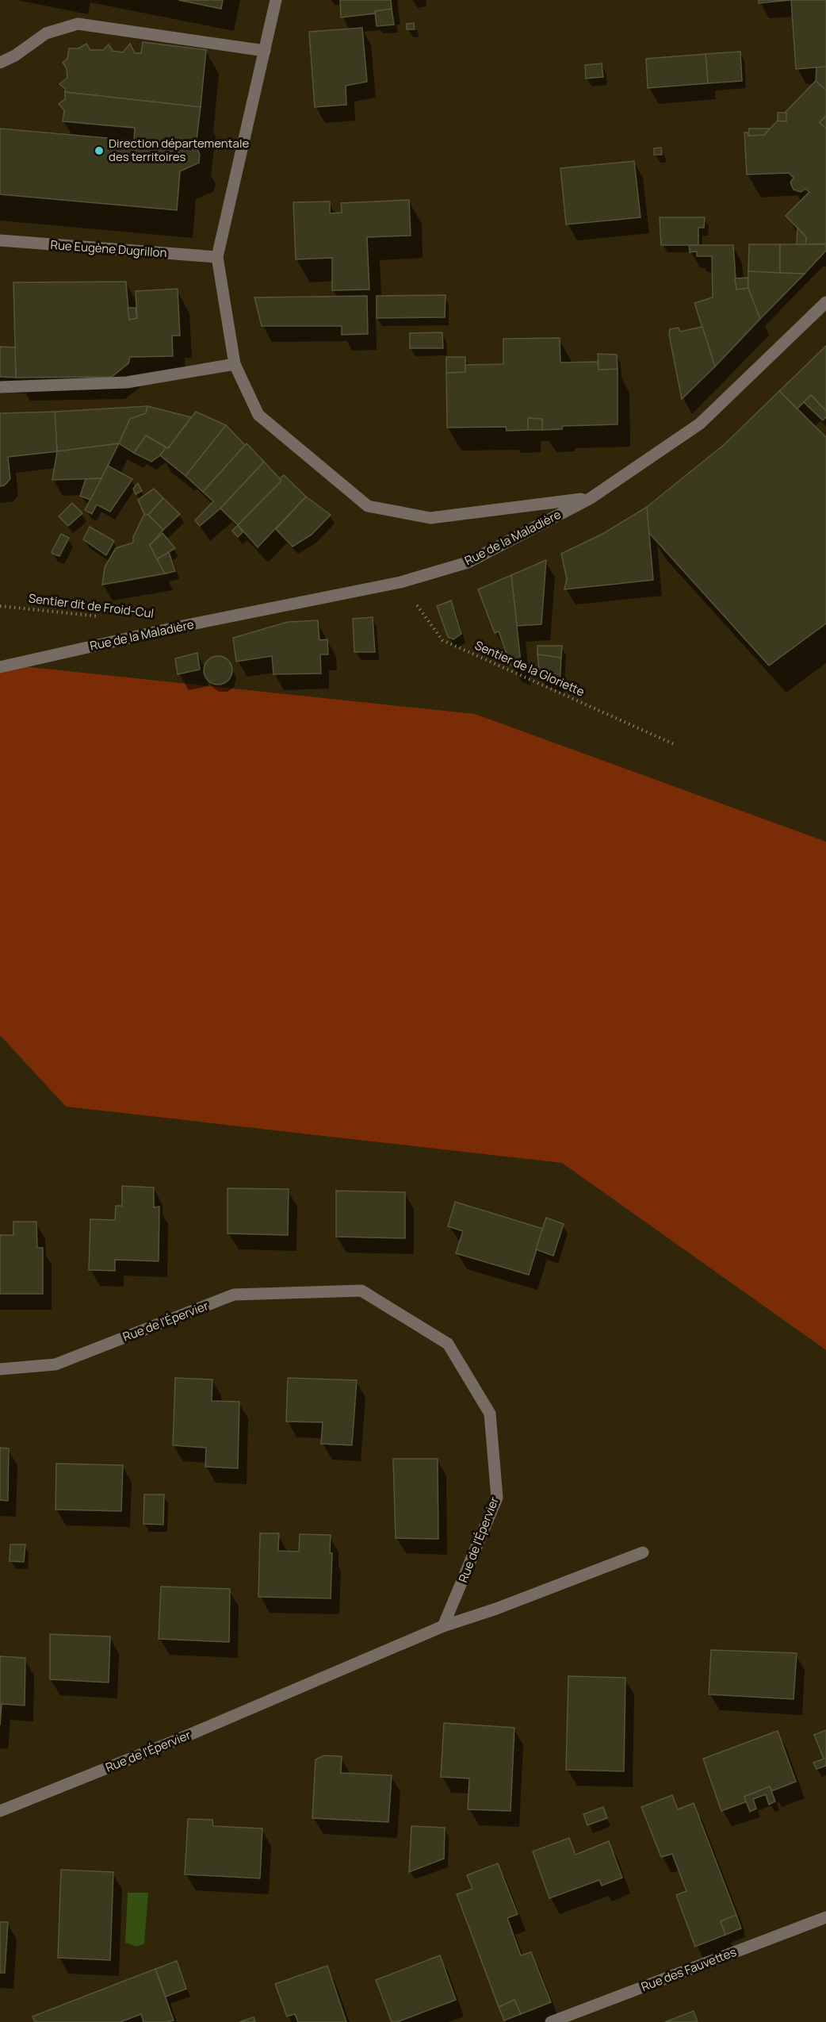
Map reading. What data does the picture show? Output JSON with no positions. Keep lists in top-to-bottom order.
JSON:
{
  "streets": {
    "street": [
      "Rue Eugène Dugrillon",
      "Rue de la Maladière",
      "Rue de l'Épervier",
      "Rue des Fauvettes"
    ],
    "path": ["Sentier dit de Froid-Cul", "Sentier de la Gloriette"]
  },
  "crossings": [
    ["Rue de la Maladière", "Sentier de la Gloriette"]
  ],
  "places": ["Direction départementale des territoires"]
}
